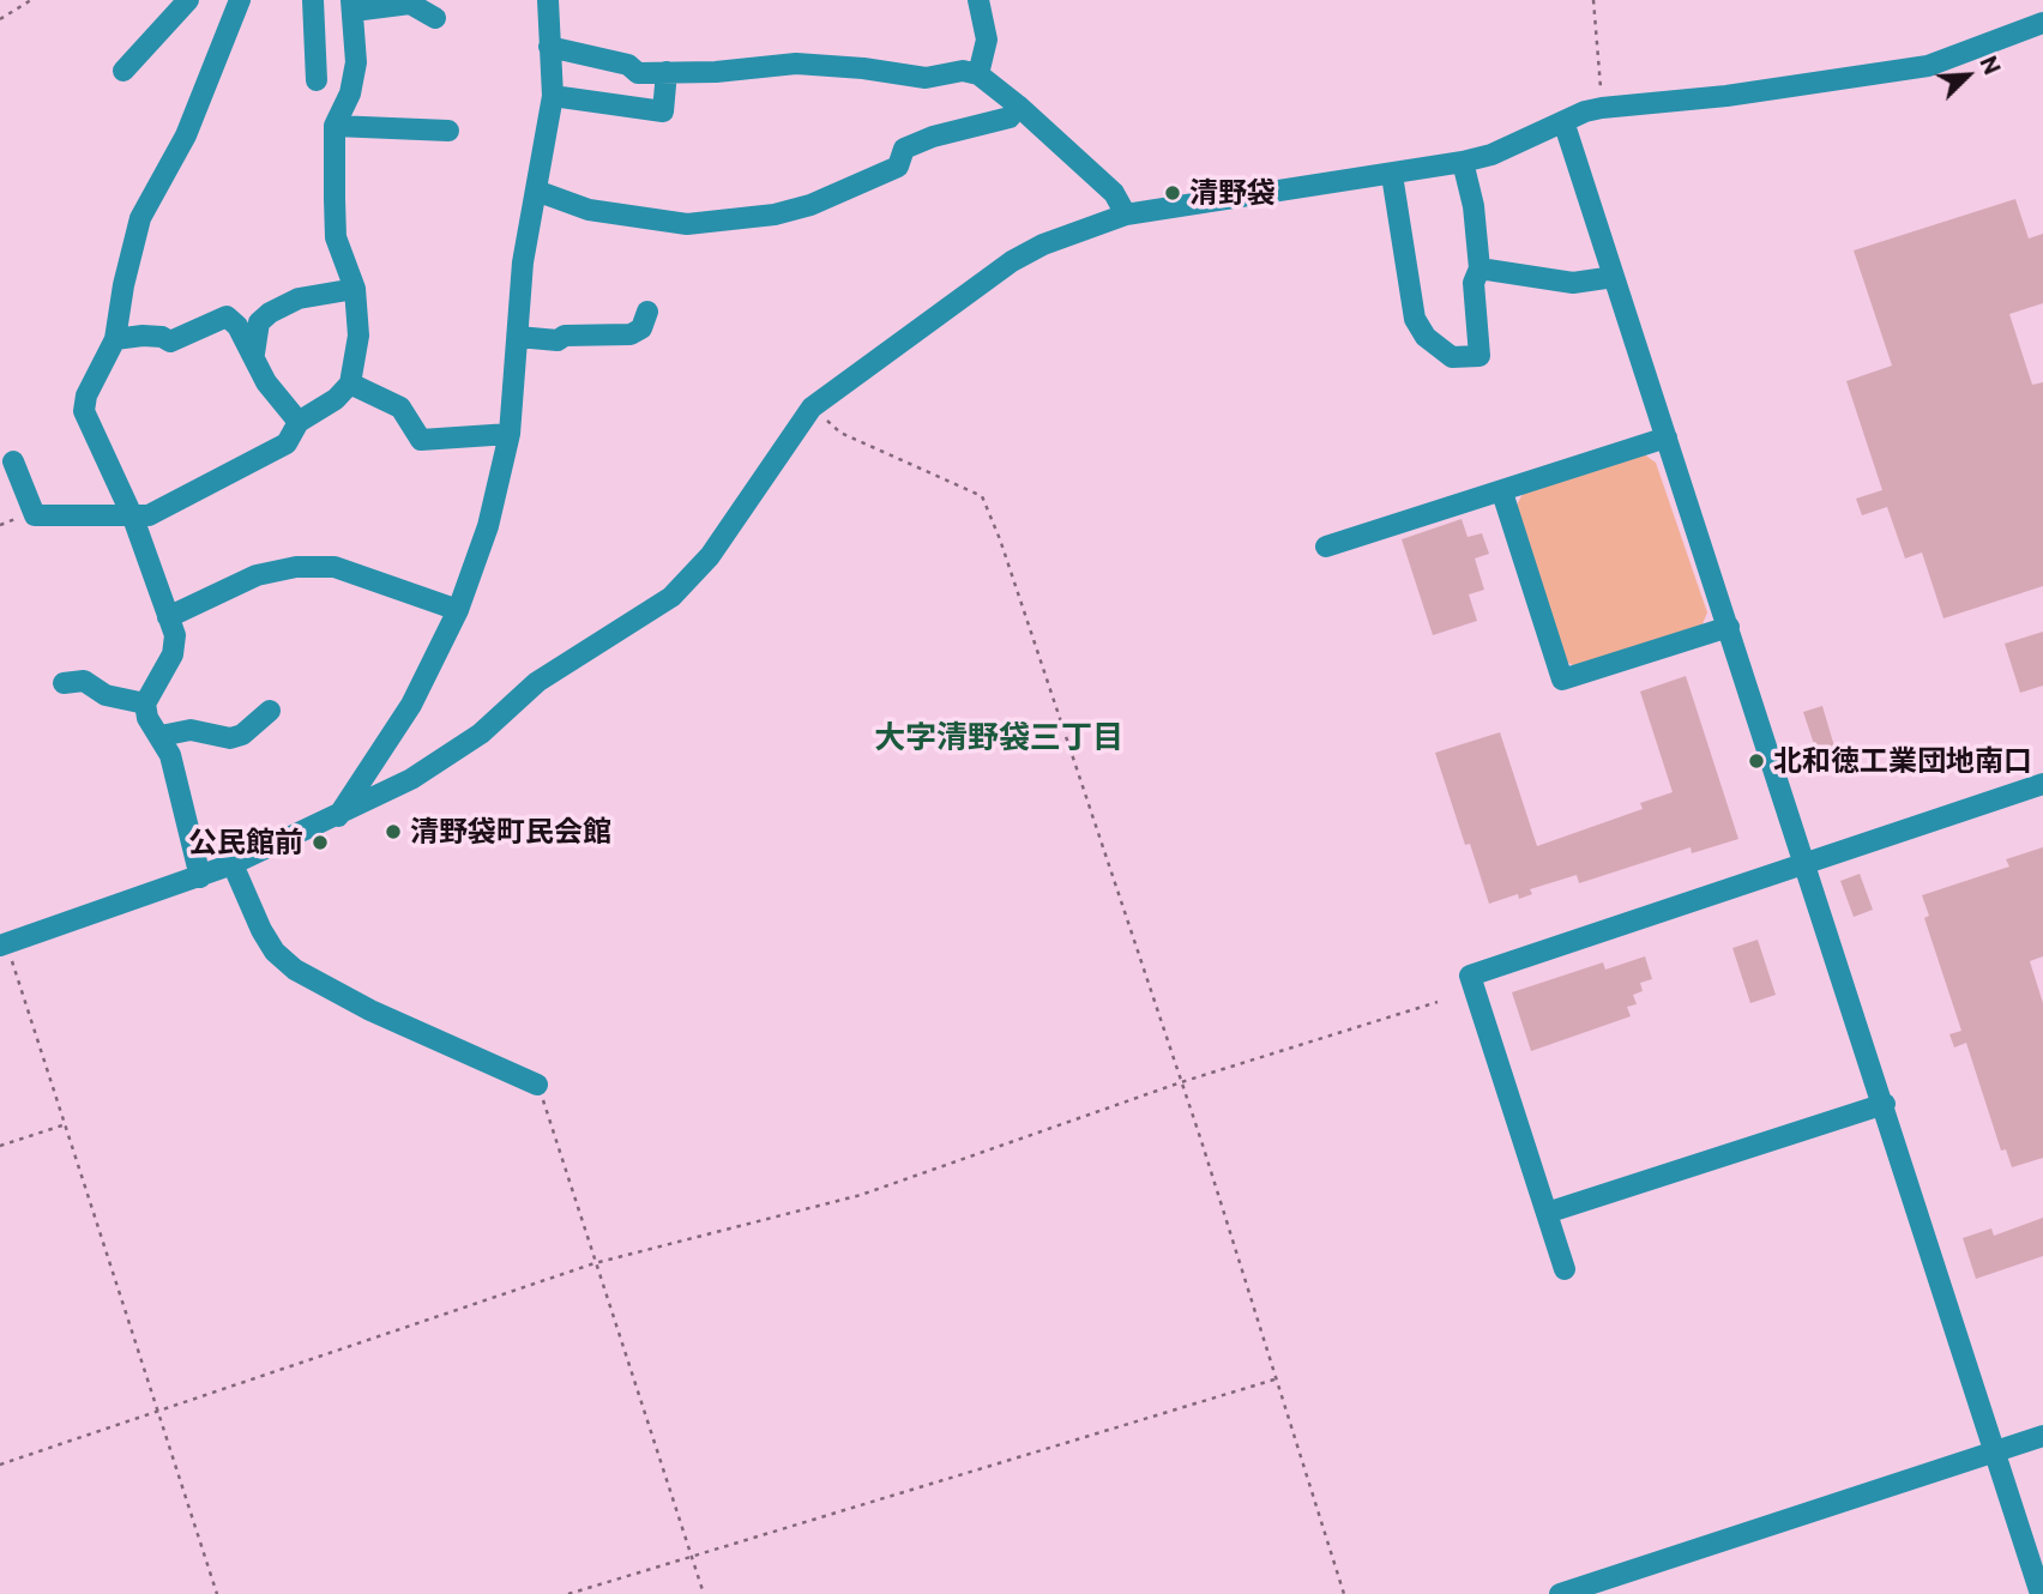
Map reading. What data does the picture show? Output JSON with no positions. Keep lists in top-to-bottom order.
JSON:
{
  "districts": ["大字清野袋三丁目"],
  "places": [
    "清野袋",
    "北和徳工業団地南口",
    "清野袋町民会館",
    "公民館前"
  ],
  "north": "top right"
}
